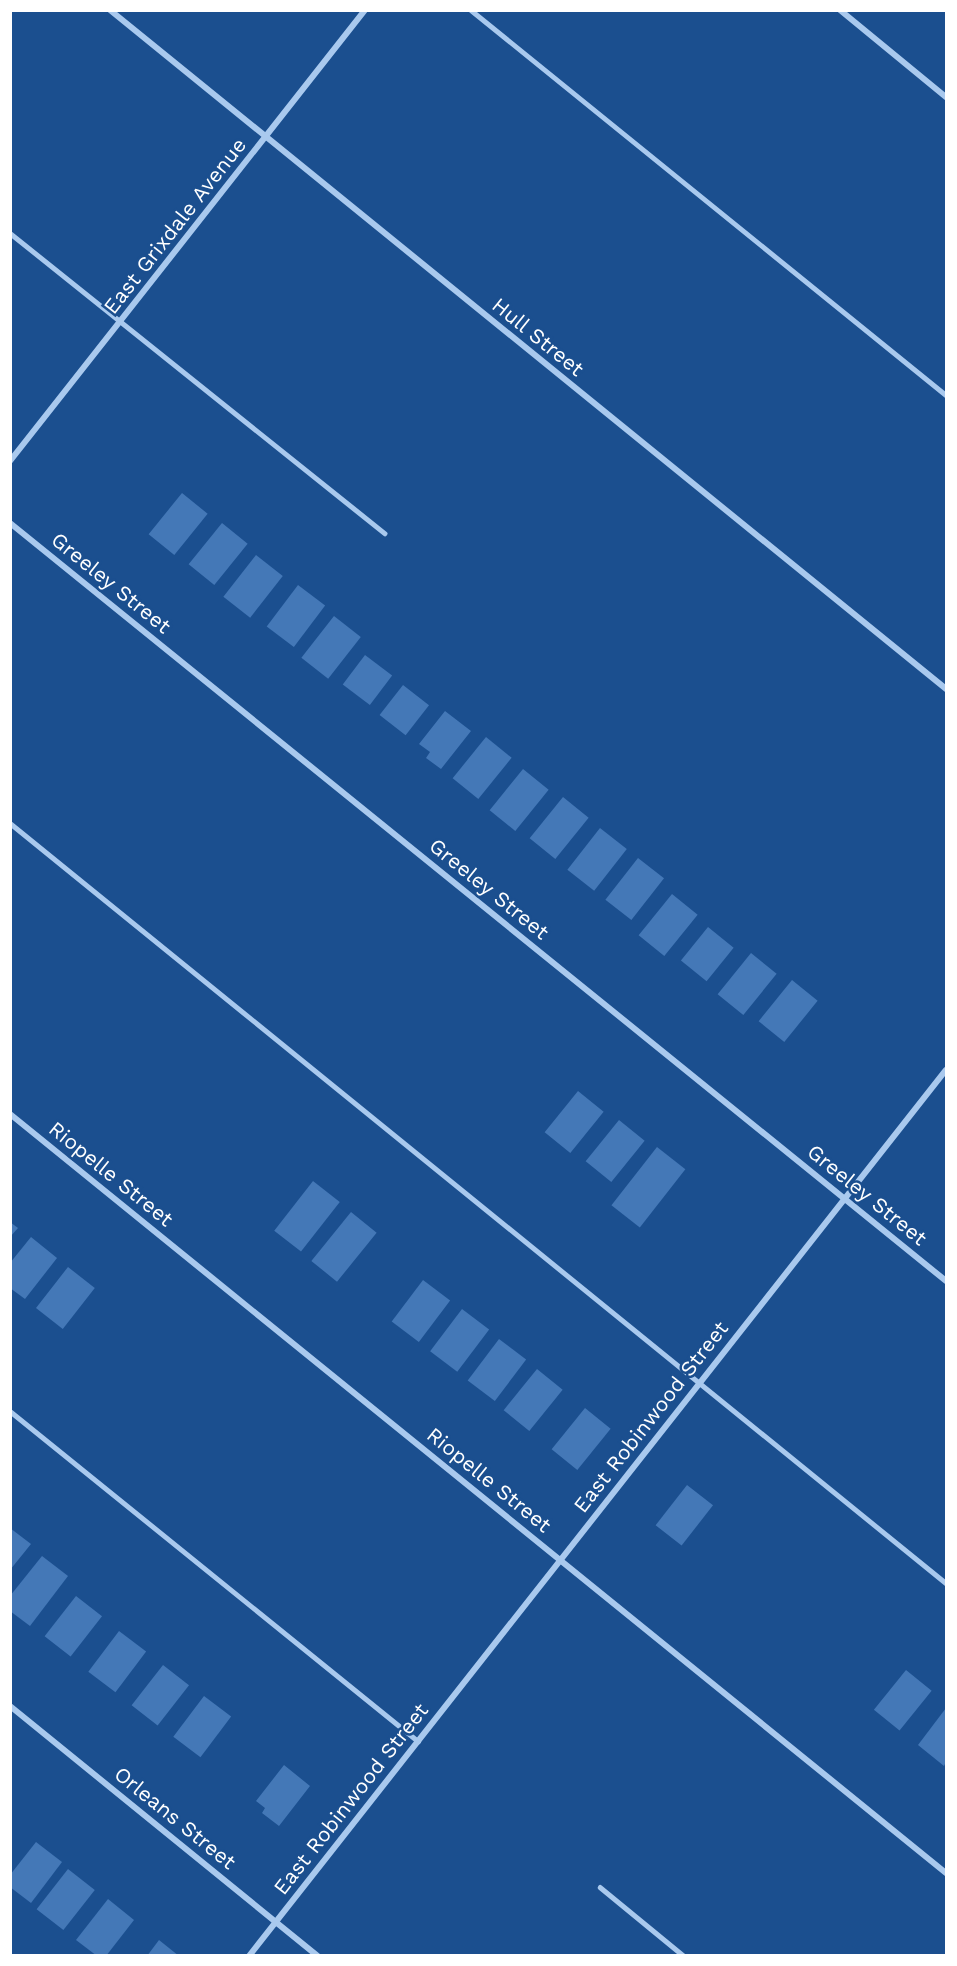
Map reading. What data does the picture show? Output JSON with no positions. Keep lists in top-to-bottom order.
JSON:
{
  "streets": {
    "street": [
      "East Grixdale Avenue",
      "Hull Street",
      "Greeley Street",
      "Riopelle Street",
      "East Robinwood Street",
      "Orleans Street"
    ]
  },
  "crossings": [
    ["East Grixdale Avenue", "Hull Street"],
    ["Greeley Street", "East Robinwood Street"],
    ["Riopelle Street", "East Robinwood Street"],
    ["East Robinwood Street", "Orleans Street"]
  ]
}
